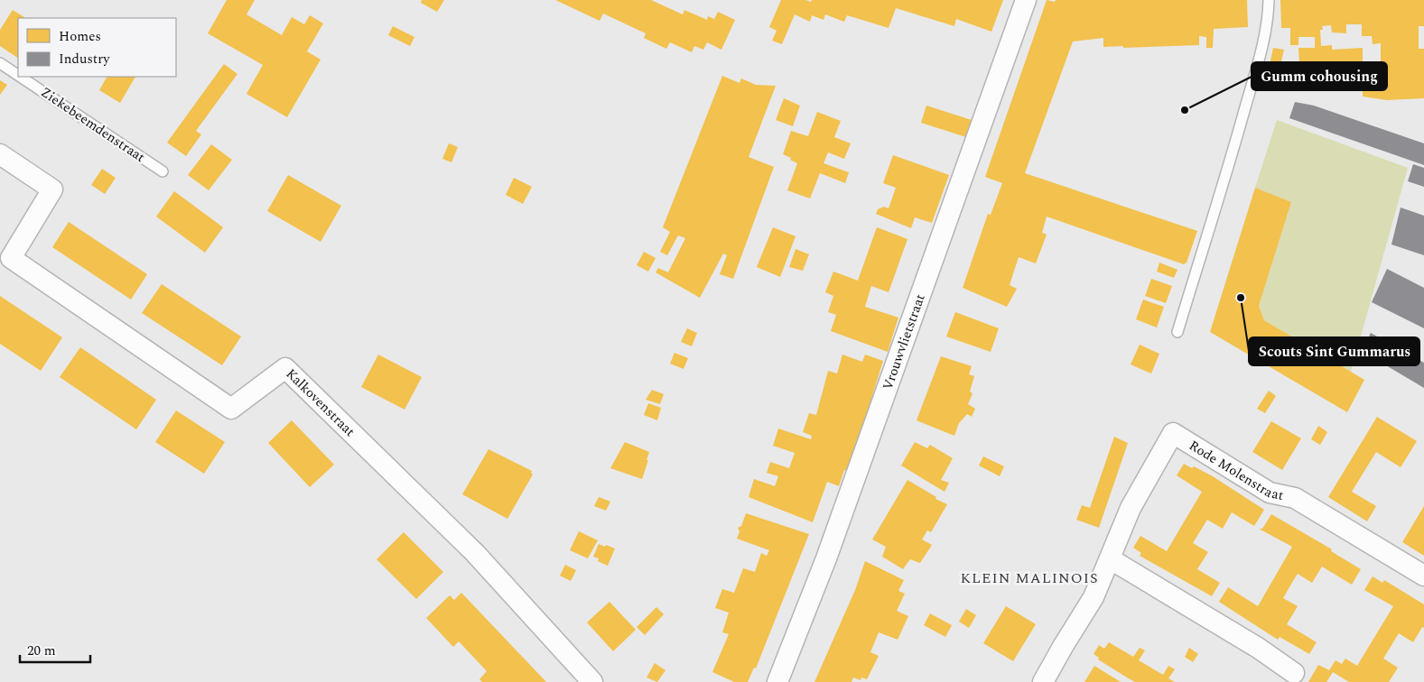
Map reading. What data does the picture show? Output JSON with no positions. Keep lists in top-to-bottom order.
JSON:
{
  "streets": {
    "street": ["Vrouwvlietstraat", "Kalkovenstraat", "Rode Molenstraat"],
    "lane": ["Ziekebeemdenstraat"]
  },
  "districts": ["KLEIN MALINOIS"],
  "places": ["Gumm cohousing", "Scouts Sint Gummarus"],
  "legend": ["Homes", "Industry"],
  "scale_bar": "20 m"
}
